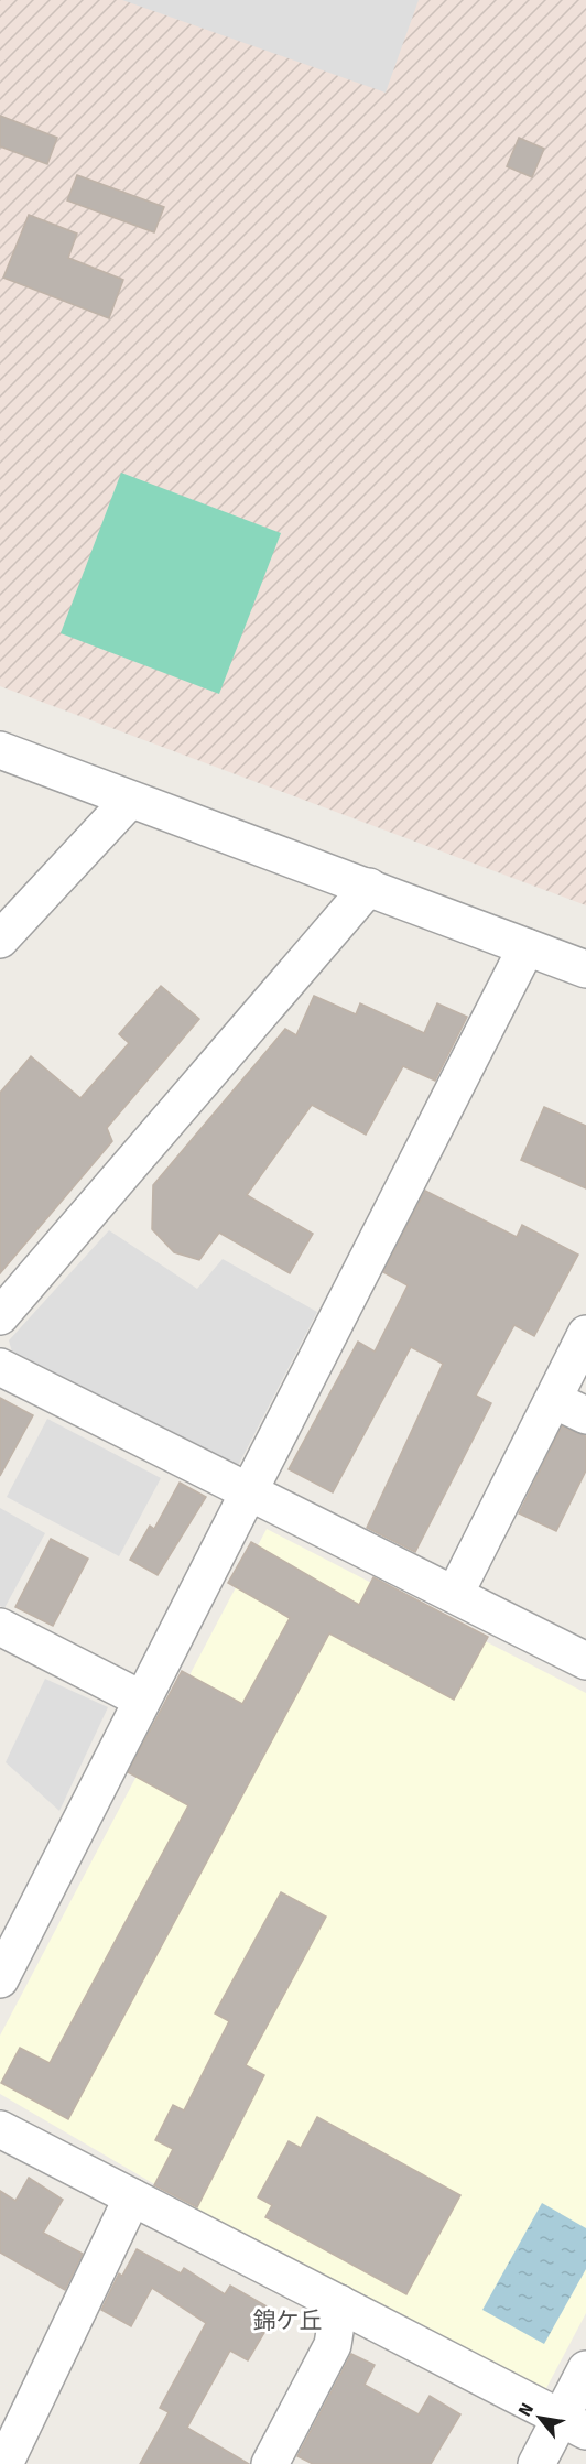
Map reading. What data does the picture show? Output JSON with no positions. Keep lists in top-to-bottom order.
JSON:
{
  "districts": ["錦ケ丘"],
  "north": "top left"
}
